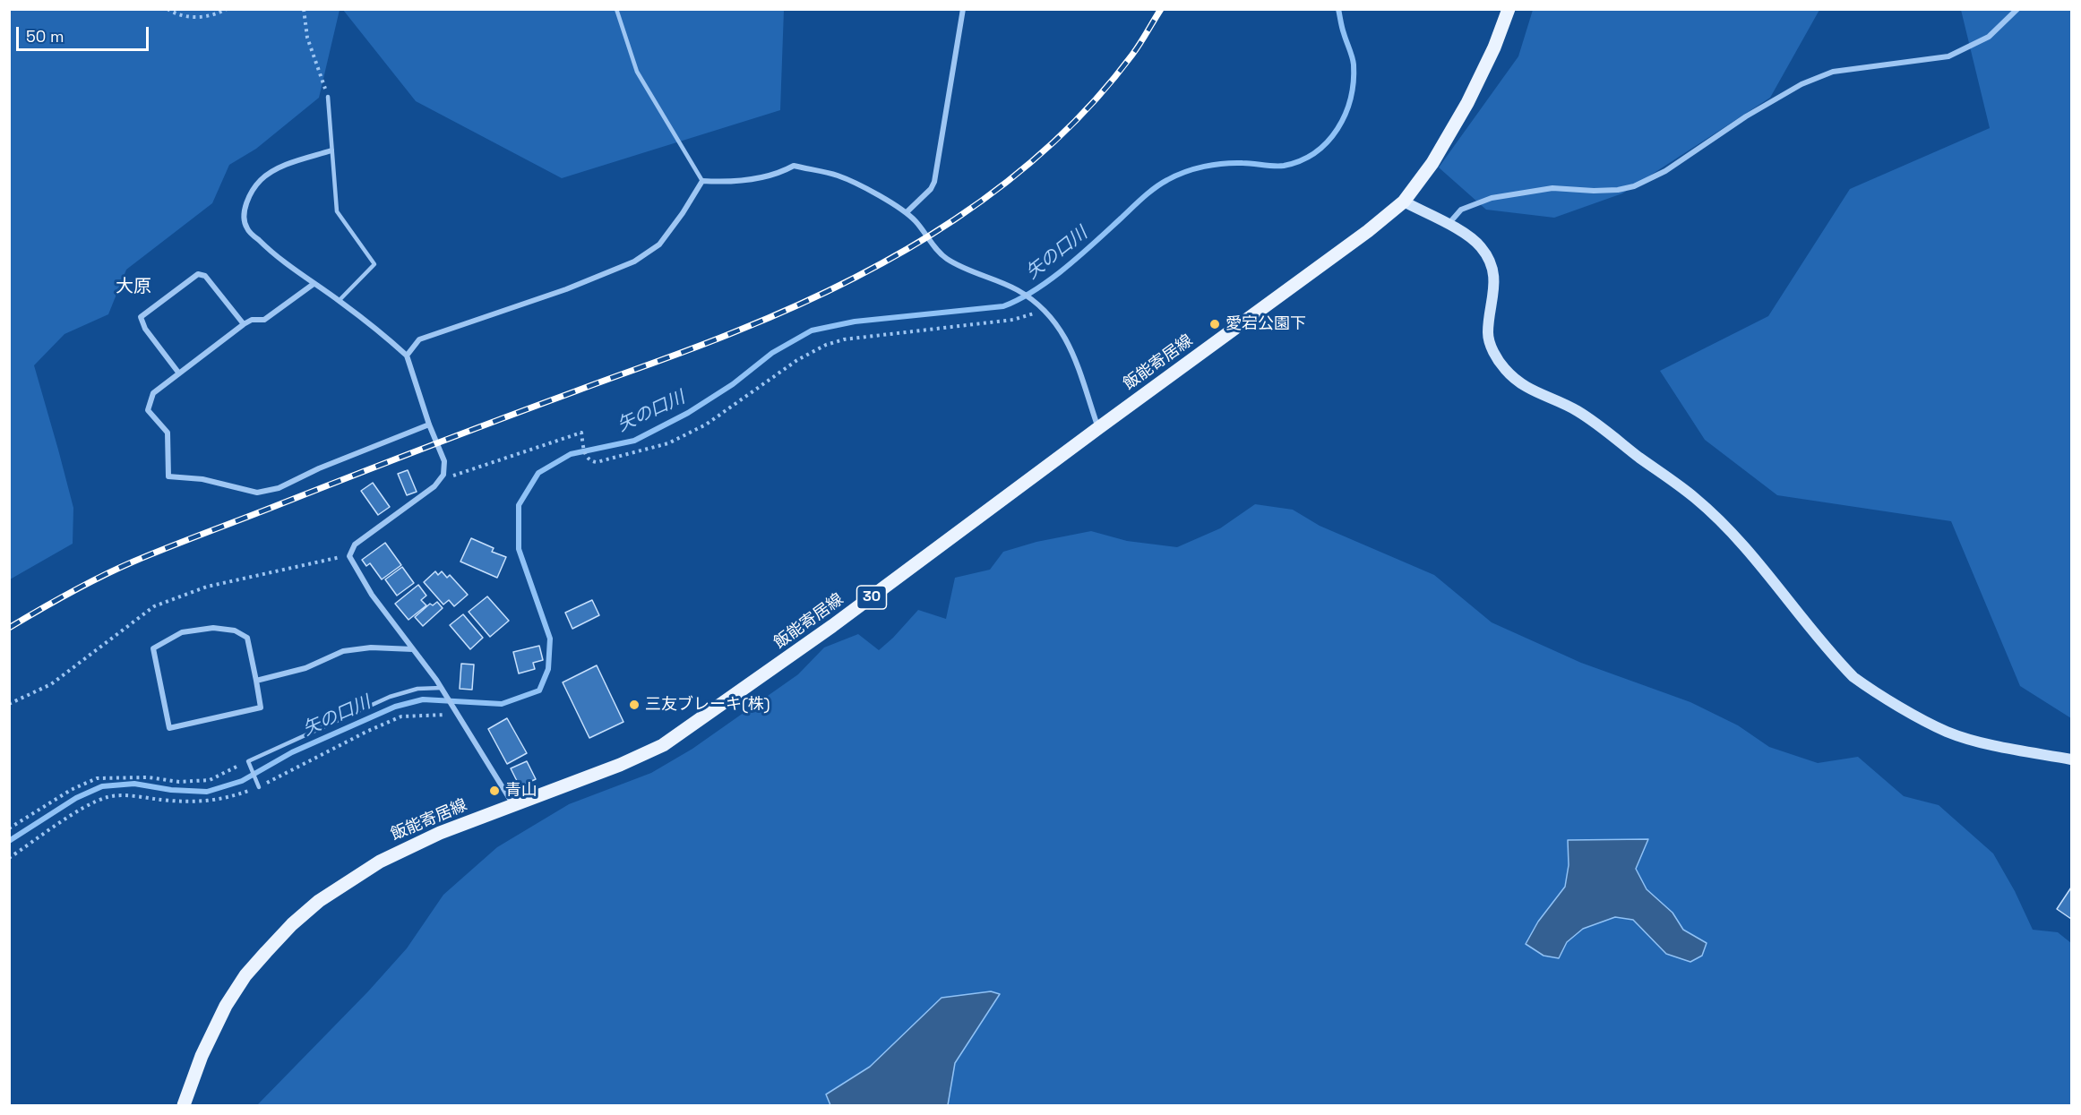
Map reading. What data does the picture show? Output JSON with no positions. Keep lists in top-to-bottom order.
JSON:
{
  "streets": {
    "main road": ["飯能寄居線", "30"]
  },
  "districts": ["大原"],
  "water": ["矢の口川"],
  "places": ["愛宕公園下", "三友ブレーキ(株)", "青山"],
  "scale_bar": "50 m"
}
